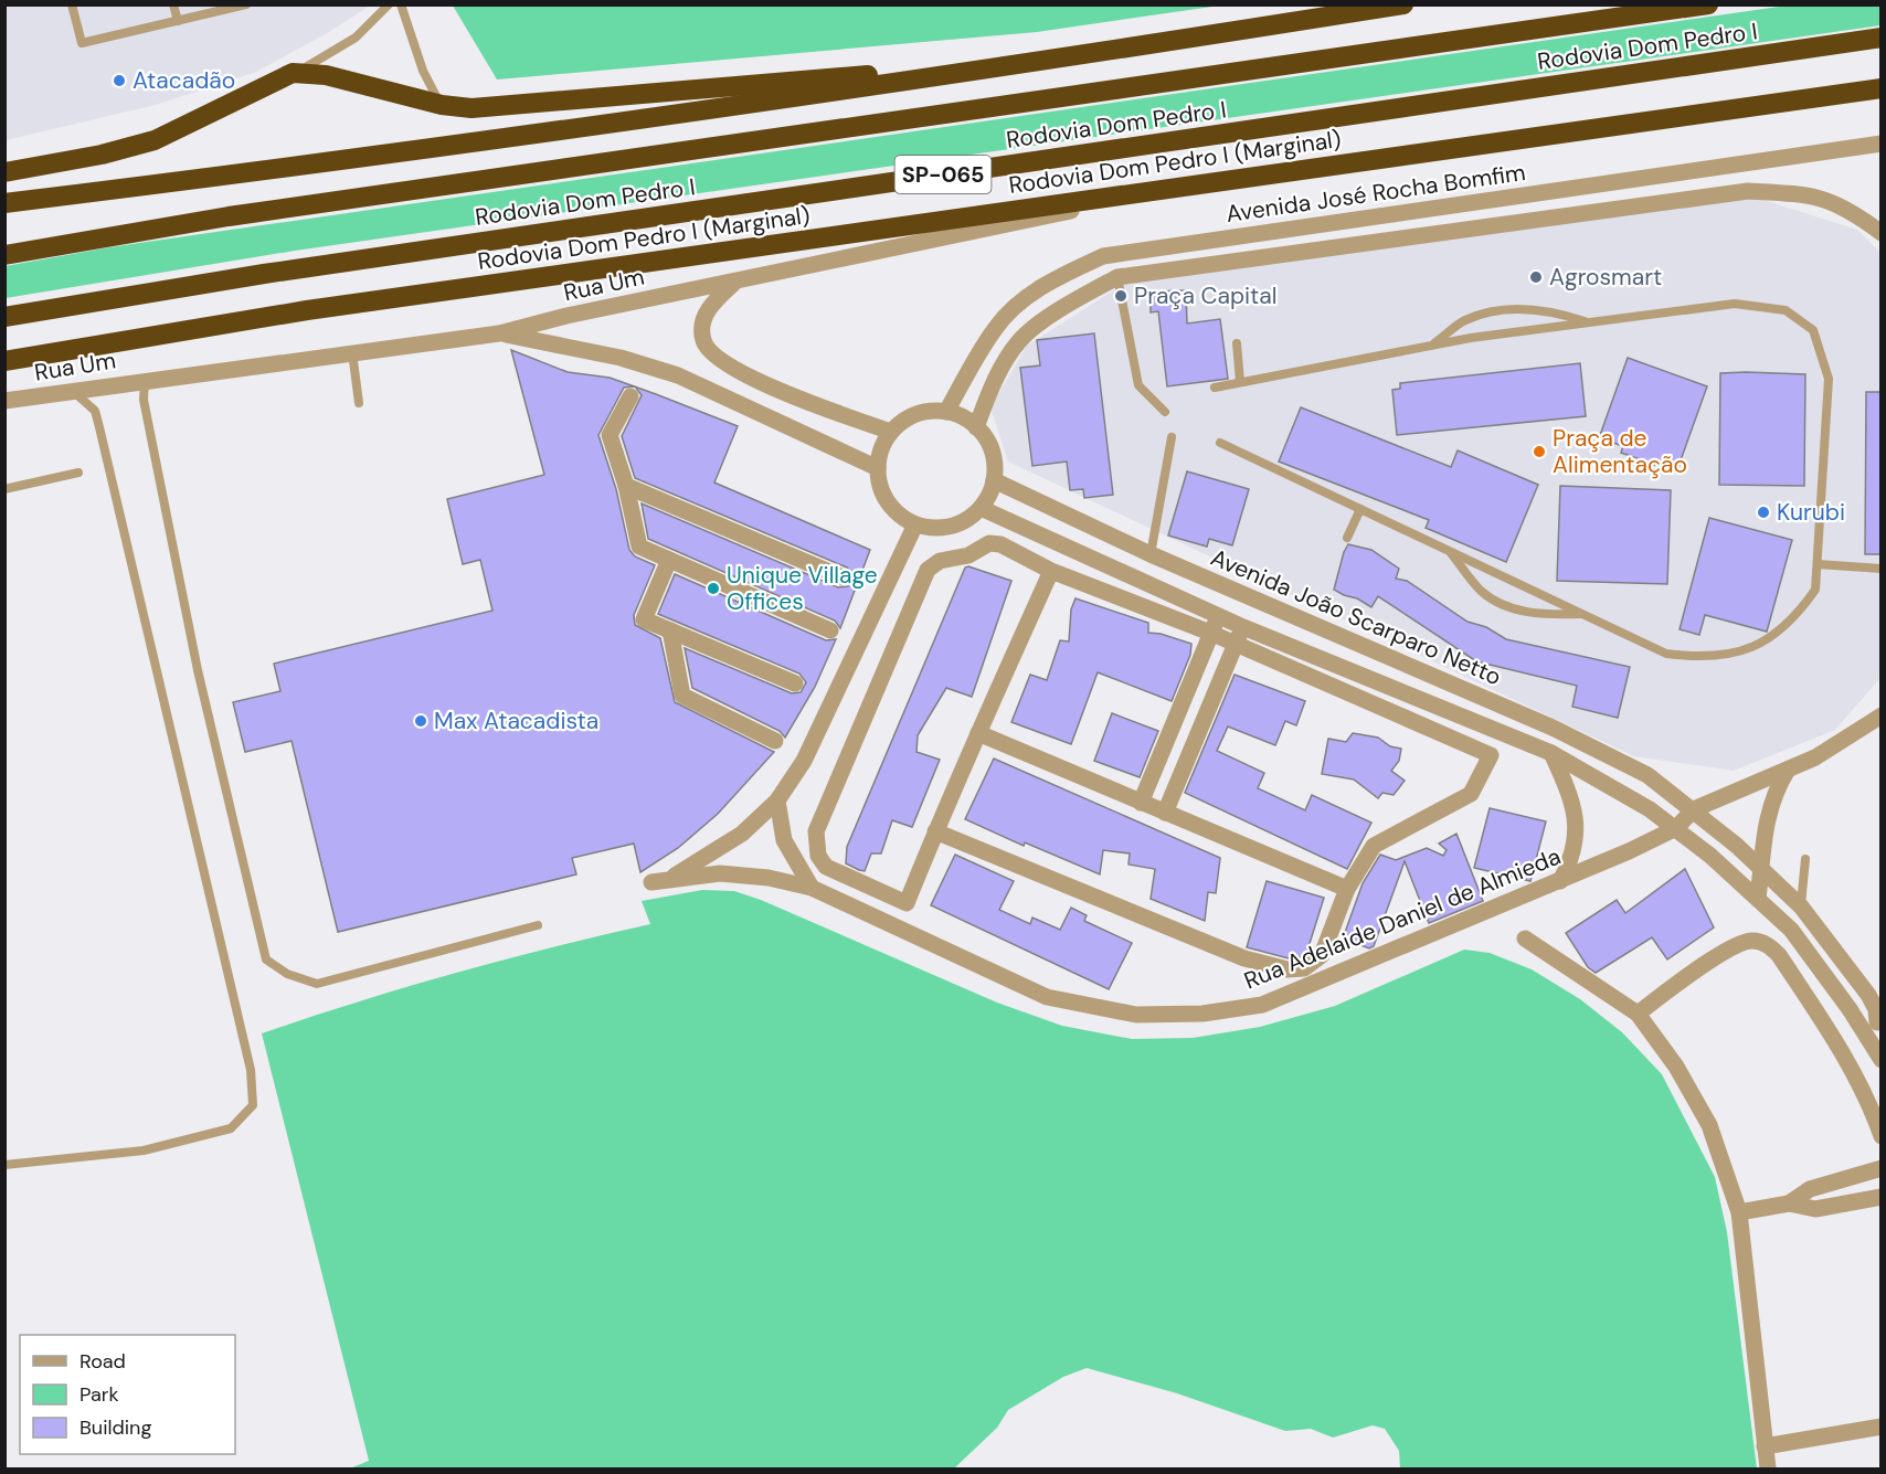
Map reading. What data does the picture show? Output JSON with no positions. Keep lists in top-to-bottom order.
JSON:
{
  "streets": {
    "highway": ["Rodovia Dom Pedro I", "Rodovia Dom Pedro I (Marginal)", "SP-065"],
    "street": [
      "Avenida José Rocha Bomfim",
      "Rua Um",
      "Avenida João Scarparo Netto",
      "Rua Adelaide Daniel de Almieda"
    ]
  },
  "crossings": [
    ["Rodovia Dom Pedro I (Marginal)", "Rua Um"],
    ["Avenida José Rocha Bomfim", "Avenida João Scarparo Netto"],
    ["Avenida João Scarparo Netto", "Rua Adelaide Daniel de Almieda"]
  ],
  "places": [
    "Atacadão",
    "Agrosmart",
    "Praça Capital",
    "Praça de Alimentação",
    "Kurubi",
    "Unique Village Offices",
    "Max Atacadista"
  ],
  "legend": ["Road", "Park", "Building"]
}
